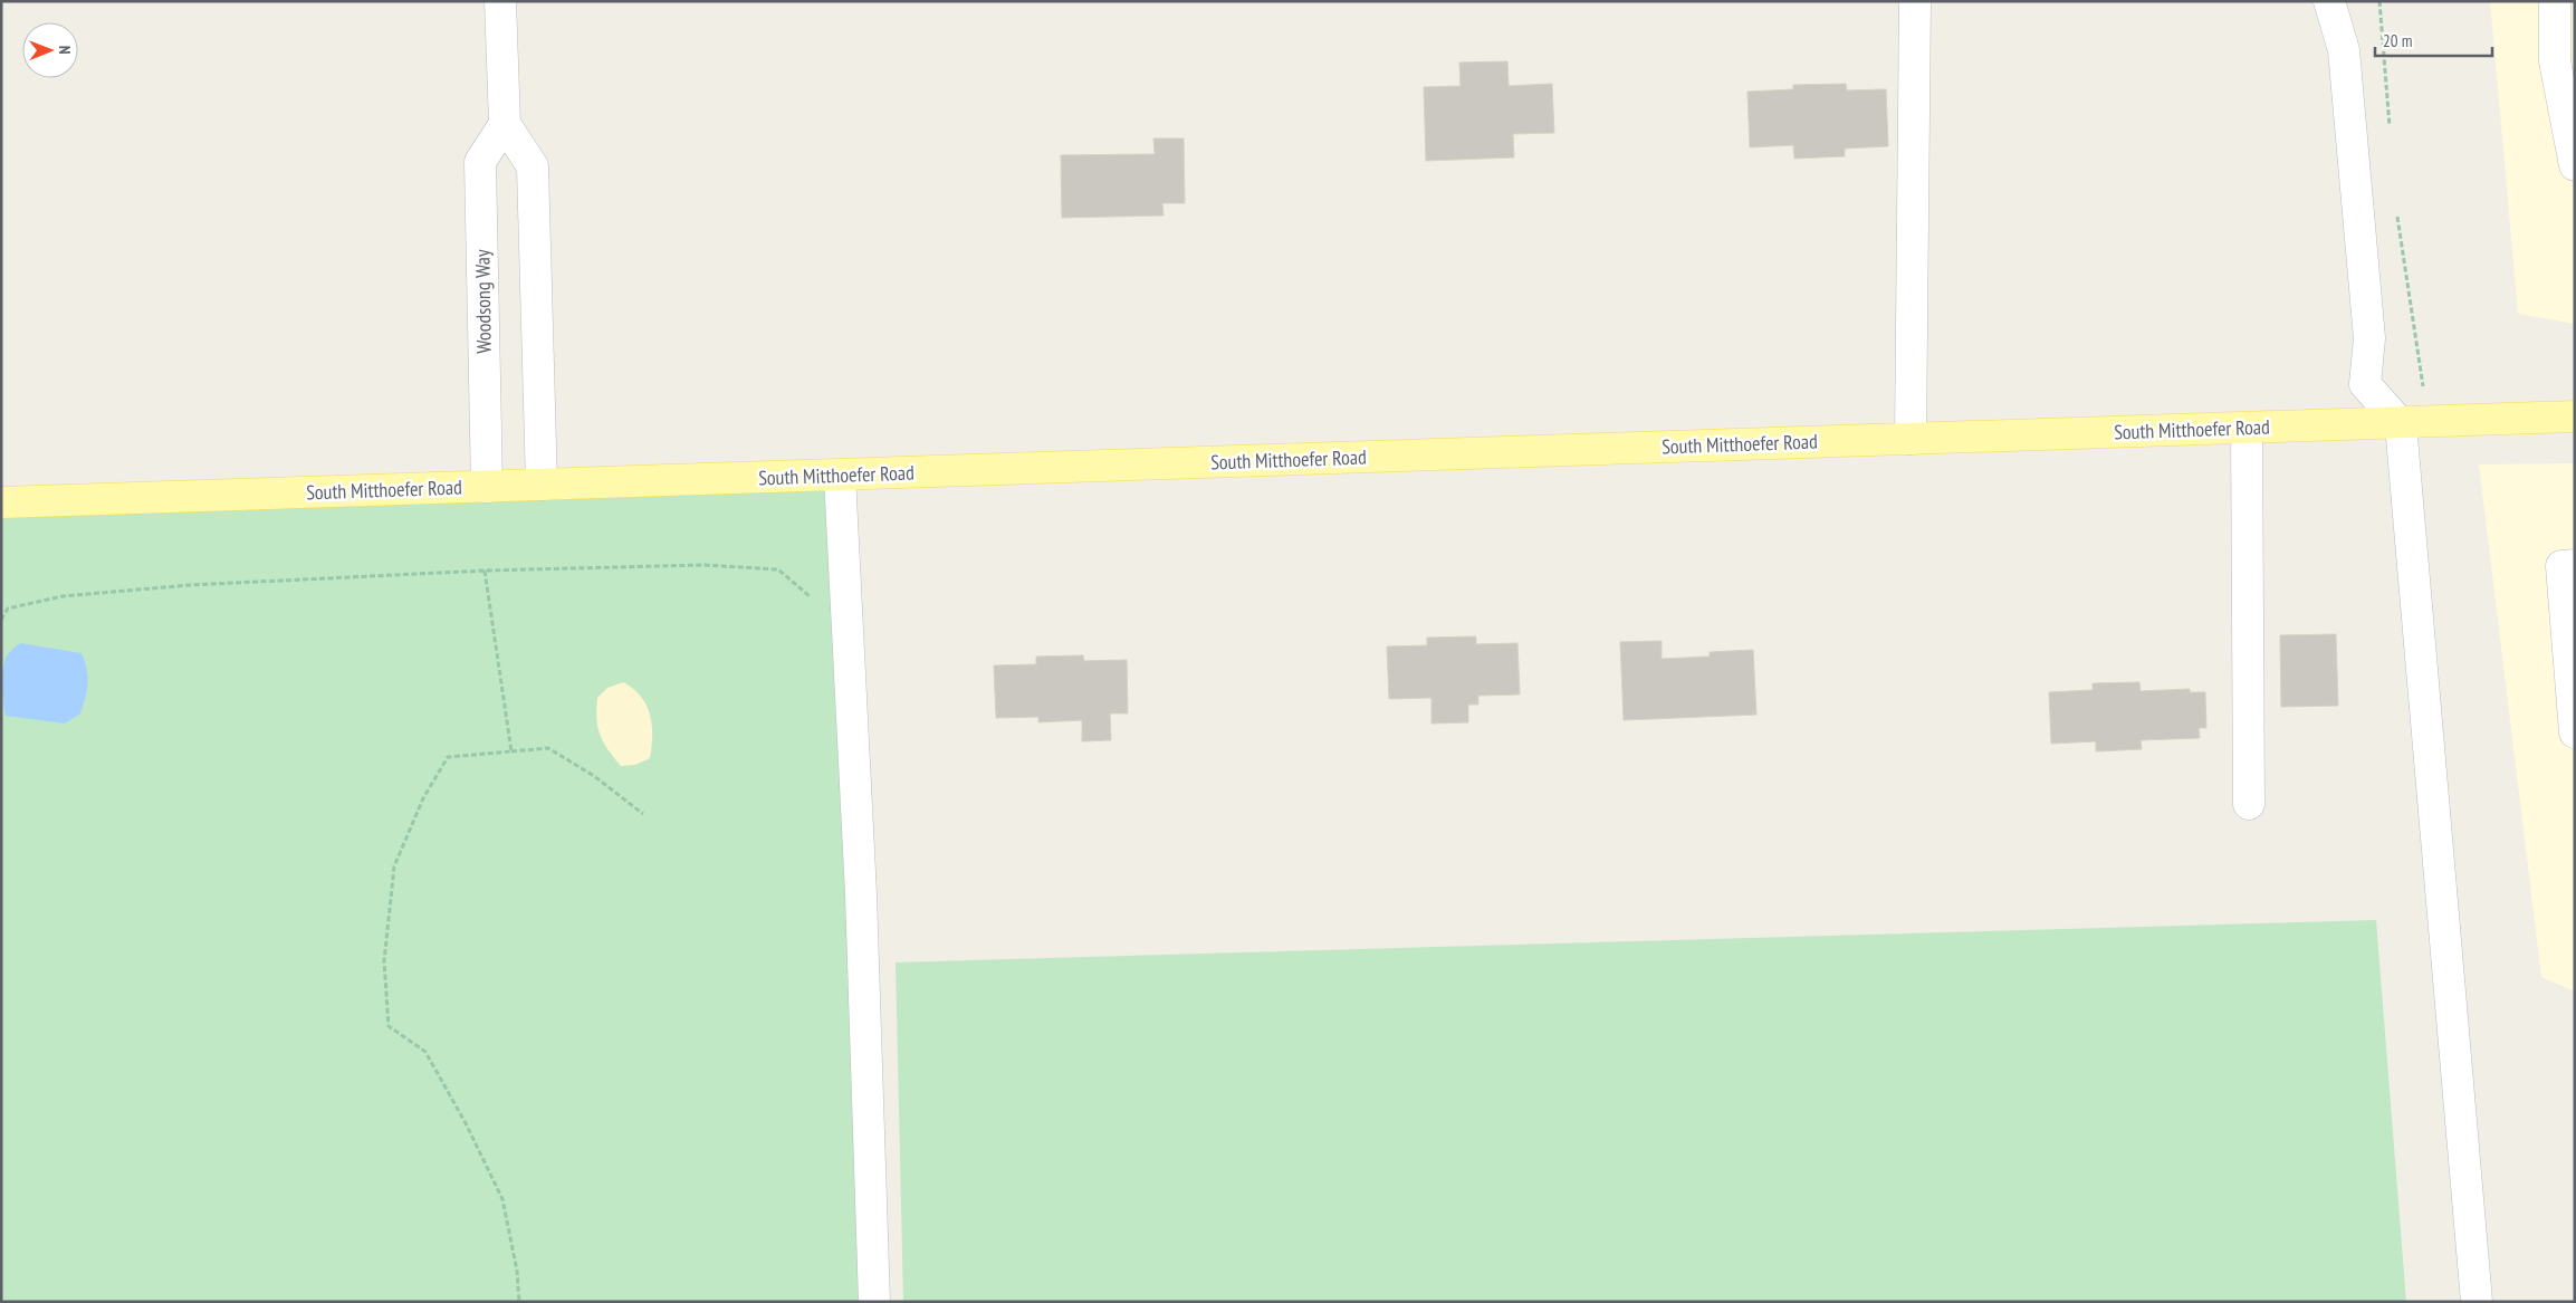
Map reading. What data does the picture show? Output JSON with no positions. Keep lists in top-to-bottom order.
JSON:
{
  "streets": {
    "main road": ["South Mitthoefer Road"],
    "street": ["Woodsong Way"]
  },
  "crossings": [
    ["Woodsong Way", "South Mitthoefer Road"]
  ],
  "scale_bar": "20 m",
  "north": "right"
}
